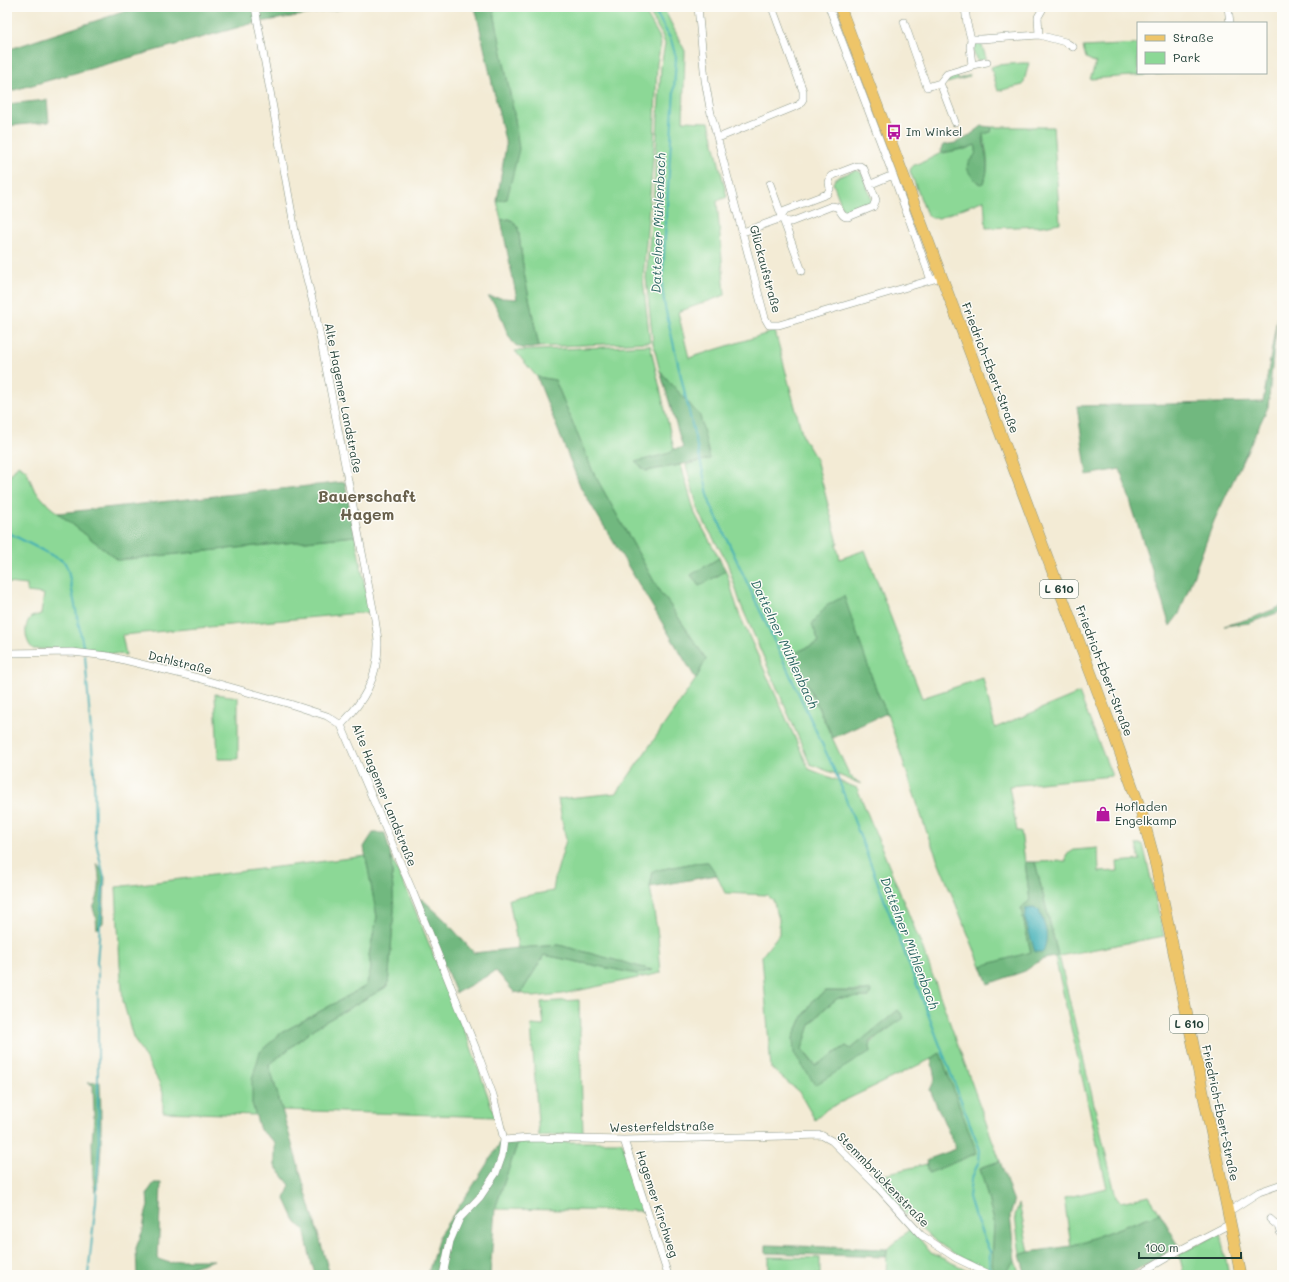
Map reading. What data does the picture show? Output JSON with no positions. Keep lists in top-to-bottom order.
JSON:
{
  "streets": {
    "main road": ["Friedrich-Ebert-Straße", "L 610"],
    "street": [
      "Glückaufstraße",
      "Alte Hagemer Landstraße",
      "Dahlstraße",
      "Westerfeldstraße",
      "Stemmbrückenstraße",
      "Hagemer Kirchweg"
    ]
  },
  "crossings": [
    ["Glückaufstraße", "Friedrich-Ebert-Straße"],
    ["Alte Hagemer Landstraße", "Dahlstraße"],
    ["Alte Hagemer Landstraße", "Westerfeldstraße"],
    ["Westerfeldstraße", "Stemmbrückenstraße"],
    ["Westerfeldstraße", "Hagemer Kirchweg"]
  ],
  "districts": ["Bauerschaft Hagem"],
  "water": ["Dattelner Mühlenbach"],
  "places": {
    "bus stop": ["Im Winkel"],
    "shop": ["Hofladen Engelkamp"]
  },
  "legend": ["Straße", "Park"],
  "scale_bar": "100 m"
}
